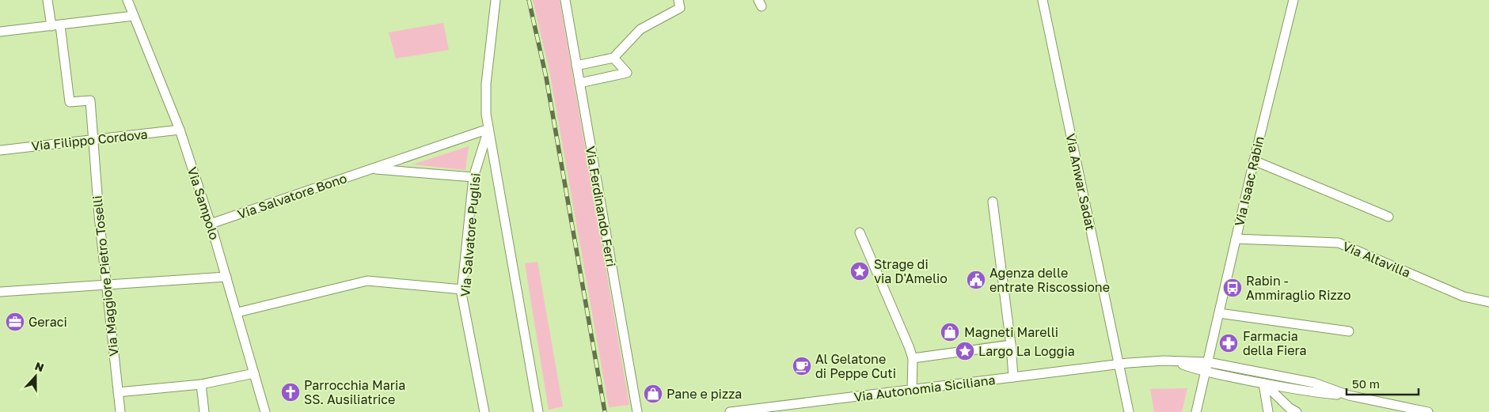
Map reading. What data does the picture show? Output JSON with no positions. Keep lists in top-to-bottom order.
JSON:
{
  "streets": {
    "street": [
      "Via Filippo Cordova",
      "Via Isaac Rabin",
      "Via Anwar Sadat",
      "Via Salvatore Bono",
      "Via Sampolo",
      "Via Ferdinando Ferri",
      "Via Salvatore Puglisi",
      "Via Altavilla",
      "Via Maggiore Pietro Toselli",
      "Via Autonomia Siciliana"
    ]
  },
  "crossings": [
    ["Via Filippo Cordova", "Via Sampolo"],
    ["Via Filippo Cordova", "Via Maggiore Pietro Toselli"],
    ["Via Isaac Rabin", "Via Altavilla"],
    ["Via Isaac Rabin", "Via Autonomia Siciliana"],
    ["Via Anwar Sadat", "Via Autonomia Siciliana"],
    ["Via Salvatore Bono", "Via Sampolo"],
    ["Via Salvatore Bono", "Via Salvatore Puglisi"]
  ],
  "places": {
    "place": ["Strage di via D'Amelio", "Largo La Loggia"],
    "public building": ["Agenza delle entrate Riscossione"],
    "bus stop": ["Rabin - Ammiraglio Rizzo"],
    "office": ["Geraci"],
    "shop": ["Magneti Marelli", "Pane e pizza"],
    "pharmacy": ["Farmacia della Fiera"],
    "cafe": ["Al Gelatone di Peppe Cuti"],
    "church": ["Parrocchia Maria SS. Ausiliatrice"]
  },
  "scale_bar": "50 m",
  "north": "top"
}
